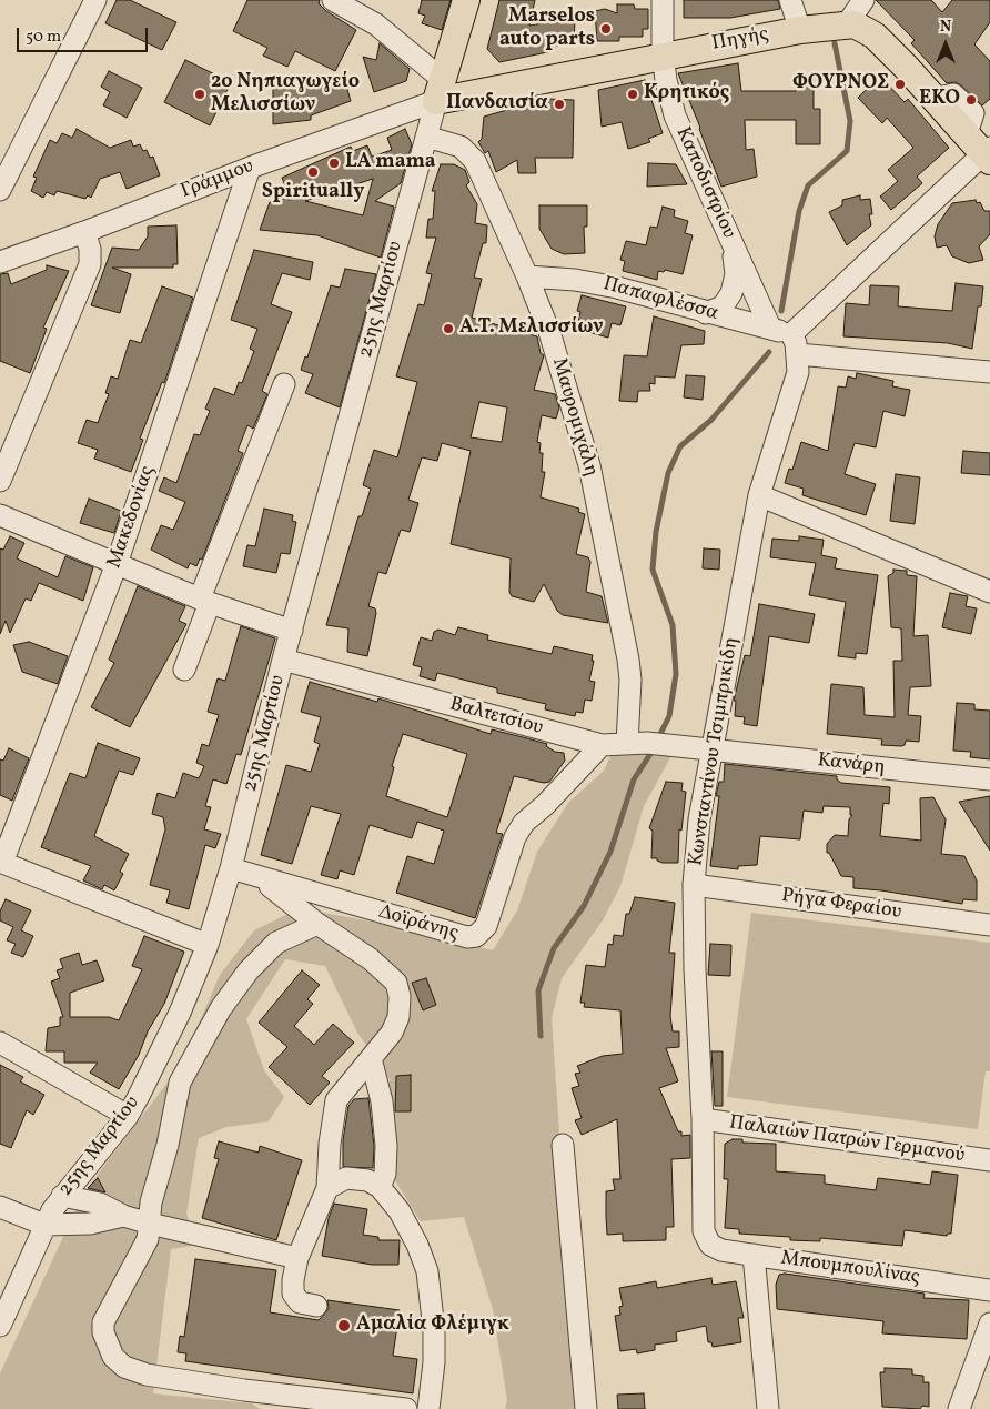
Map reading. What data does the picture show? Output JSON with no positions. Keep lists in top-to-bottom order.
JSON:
{
  "streets": {
    "main road": ["Πηγής"],
    "street": [
      "Γράμμου",
      "Καποδιστρίου",
      "25ης Μαρτίου",
      "Παπαφλέσσα",
      "Μαυρομιχάλη",
      "Μακεδονίας",
      "Βαλτετσίου",
      "Κωνσταντίνου Τσιμπρικίδη",
      "Κανάρη",
      "Ρήγα Φεραίου",
      "Δοϊράνης",
      "Παλαιών Πατρών Γερμανού",
      "Μπουμπουλίνας"
    ]
  },
  "crossings": [
    ["Πηγής", "Γράμμου"],
    ["Πηγής", "Καποδιστρίου"],
    ["Πηγής", "25ης Μαρτίου"],
    ["Γράμμου", "25ης Μαρτίου"],
    ["Γράμμου", "Μακεδονίας"],
    ["Καποδιστρίου", "Παπαφλέσσα"],
    ["25ης Μαρτίου", "Μαυρομιχάλη"],
    ["25ης Μαρτίου", "Βαλτετσίου"],
    ["25ης Μαρτίου", "Δοϊράνης"],
    ["Παπαφλέσσα", "Μαυρομιχάλη"],
    ["Παπαφλέσσα", "Κωνσταντίνου Τσιμπρικίδη"],
    ["Μαυρομιχάλη", "Βαλτετσίου"],
    ["Βαλτετσίου", "Κωνσταντίνου Τσιμπρικίδη"],
    ["Βαλτετσίου", "Κανάρη"],
    ["Βαλτετσίου", "Δοϊράνης"],
    ["Κωνσταντίνου Τσιμπρικίδη", "Κανάρη"],
    ["Κωνσταντίνου Τσιμπρικίδη", "Ρήγα Φεραίου"],
    ["Κωνσταντίνου Τσιμπρικίδη", "Παλαιών Πατρών Γερμανού"],
    ["Κωνσταντίνου Τσιμπρικίδη", "Μπουμπουλίνας"]
  ],
  "places": [
    "Marselos auto parts",
    "ΦΟΥΡΝΟΣ",
    "2ο Νηπιαγωγείο Μελισσίων",
    "Κρητικός",
    "EKO",
    "Πανδαισία",
    "LA mama",
    "Spiritually",
    "Α.Τ. Μελισσίων",
    "Αμαλία Φλέμιγκ"
  ],
  "scale_bar": "50 m",
  "north": "top"
}
